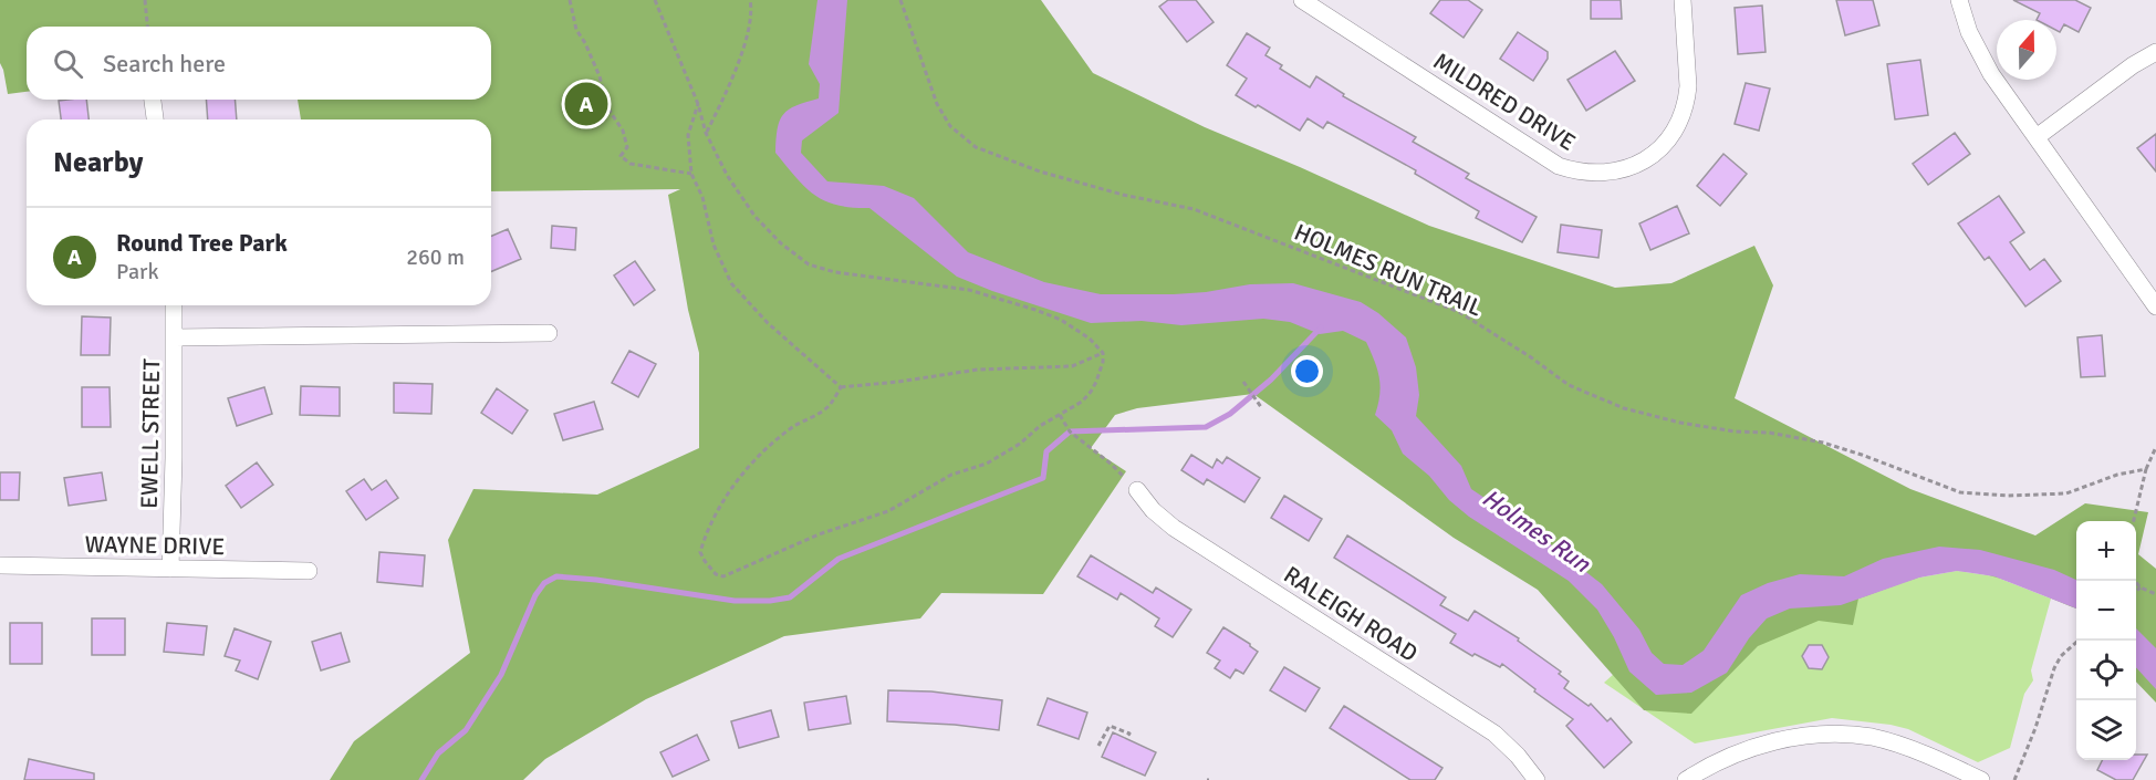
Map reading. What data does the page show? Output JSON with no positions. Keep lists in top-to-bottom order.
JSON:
{
  "streets": {
    "street": [
      "MILDRED DRIVE",
      "EWELL STREET",
      "WAYNE DRIVE",
      "RALEIGH ROAD"
    ],
    "path": ["HOLMES RUN TRAIL"]
  },
  "crossings": [
    ["EWELL STREET", "WAYNE DRIVE"]
  ],
  "water": ["Holmes Run"],
  "north": "top",
  "page": {
    "search": "Search here",
    "pins": "A",
    "heading": "Nearby",
    "list": [
      {
        "mark": "A",
        "name": "Round Tree Park",
        "note": "Park",
        "value": "260 m"
      }
    ],
    "map_buttons": ["+", "−"]
  }
}
